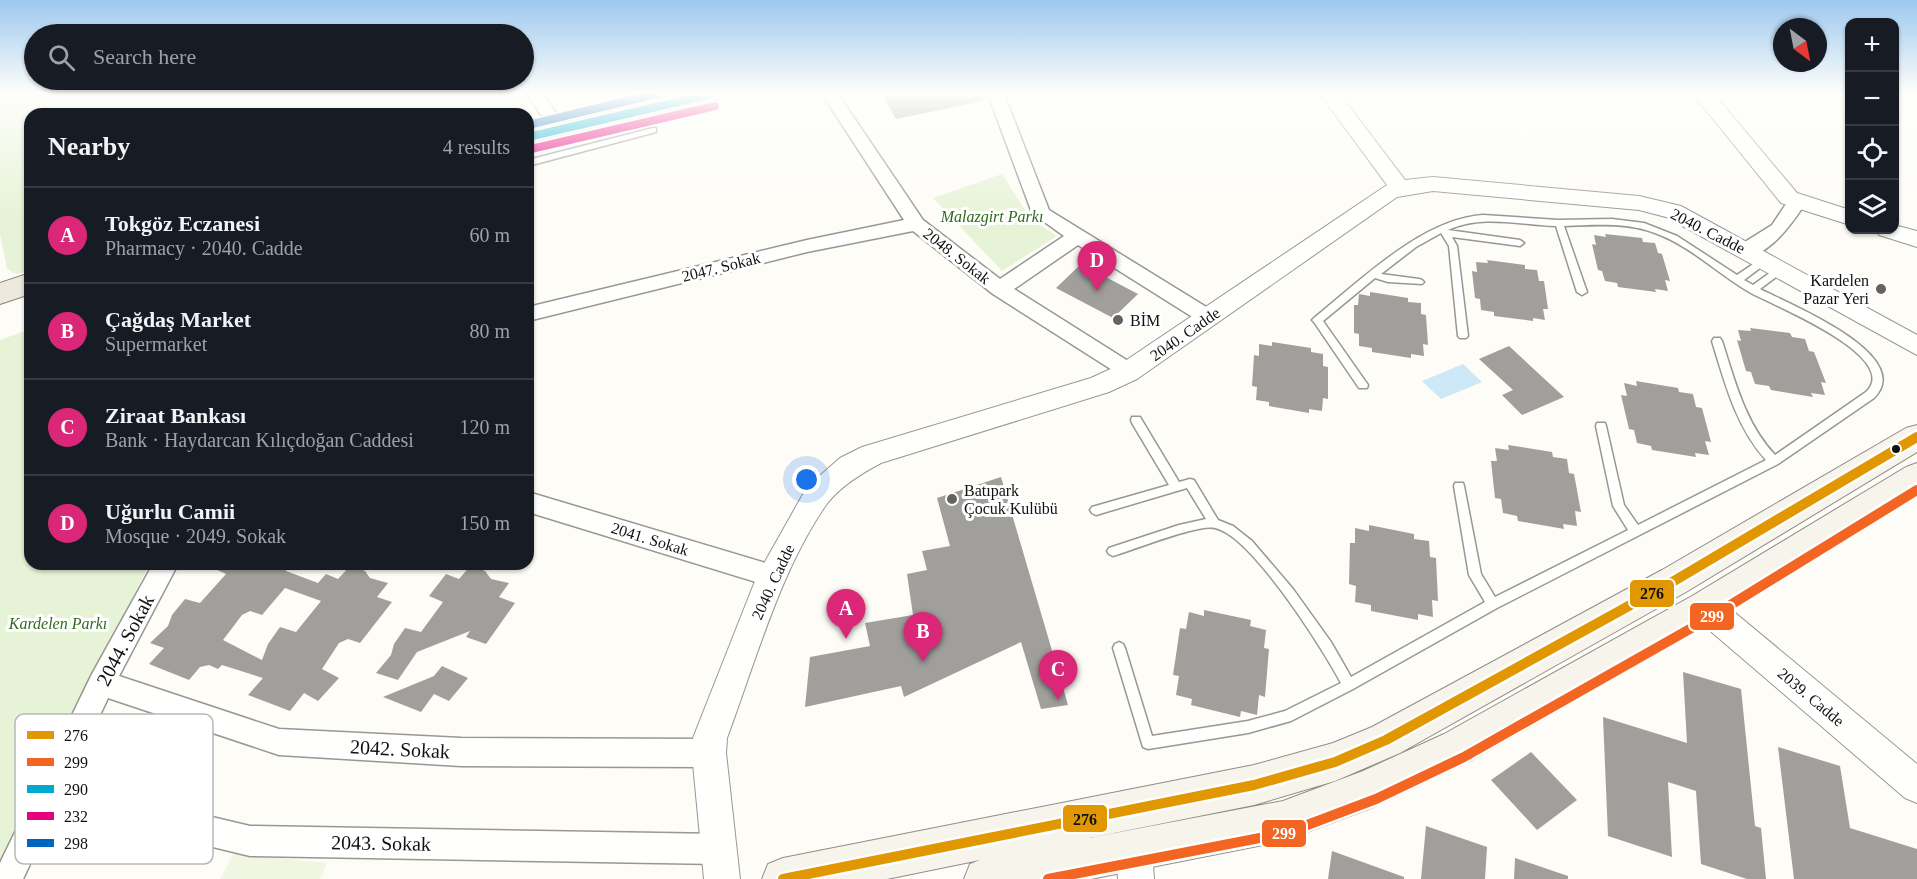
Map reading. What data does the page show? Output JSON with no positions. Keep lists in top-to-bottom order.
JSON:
{
  "streets": {
    "street": [
      "2040. Cadde",
      "2048. Sokak",
      "2047. Sokak",
      "2041. Sokak",
      "2044. Sokak",
      "2039. Cadde",
      "2042. Sokak",
      "2043. Sokak"
    ]
  },
  "crossings": [
    ["2040. Cadde", "2048. Sokak"],
    ["2040. Cadde", "2041. Sokak"],
    ["2040. Cadde", "2042. Sokak"],
    ["2040. Cadde", "2043. Sokak"],
    ["2048. Sokak", "2047. Sokak"],
    ["2044. Sokak", "2042. Sokak"]
  ],
  "parks": ["Malazgirt Parkı", "Kardelen Parkı"],
  "places": ["Kardelen Pazar Yeri", "BİM", "Batıpark Çocuk Kulübü"],
  "lines": [
    "transit line 290",
    "transit line 232",
    "transit line 276",
    "transit line 299"
  ],
  "legend": [
    "276",
    "299",
    "290",
    "232",
    "298"
  ],
  "north": "bottom right",
  "page": {
    "map_buttons": ["+", "−"],
    "search": "Search here",
    "heading": ["Nearby", "4 results"],
    "list": [
      {
        "mark": "A",
        "name": "Tokgöz Eczanesi",
        "note": "Pharmacy · 2040. Cadde",
        "value": "60 m"
      },
      {
        "mark": "B",
        "name": "Çağdaş Market",
        "note": "Supermarket",
        "value": "80 m"
      },
      {
        "mark": "C",
        "name": "Ziraat Bankası",
        "note": "Bank · Haydarcan Kılıçdoğan Caddesi",
        "value": "120 m"
      },
      {
        "mark": "D",
        "name": "Uğurlu Camii",
        "note": "Mosque · 2049. Sokak",
        "value": "150 m"
      }
    ],
    "pins": [
      "D",
      "A",
      "B",
      "C"
    ]
  }
}
